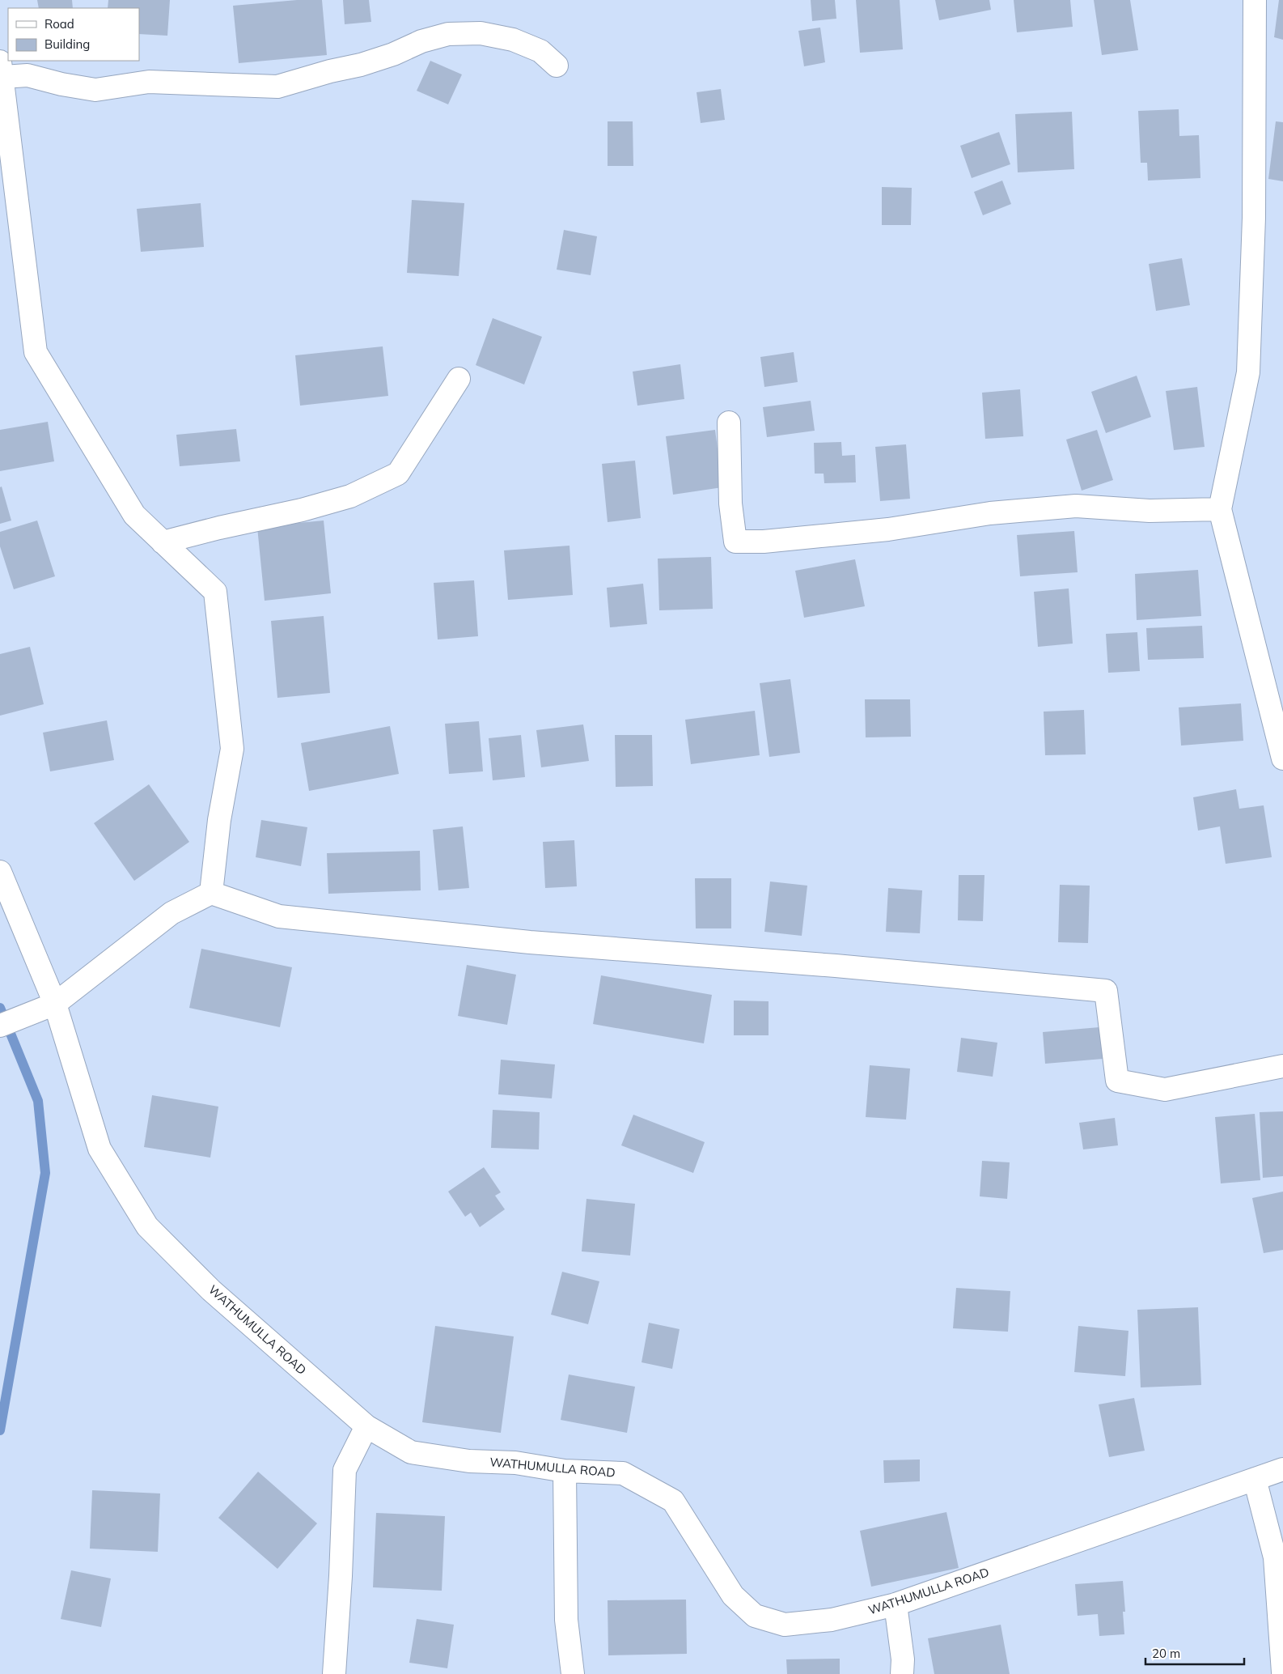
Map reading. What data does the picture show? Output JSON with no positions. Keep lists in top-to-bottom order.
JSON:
{
  "streets": {
    "street": ["WATHUMULLA ROAD"]
  },
  "legend": ["Road", "Building"],
  "scale_bar": "20 m"
}
